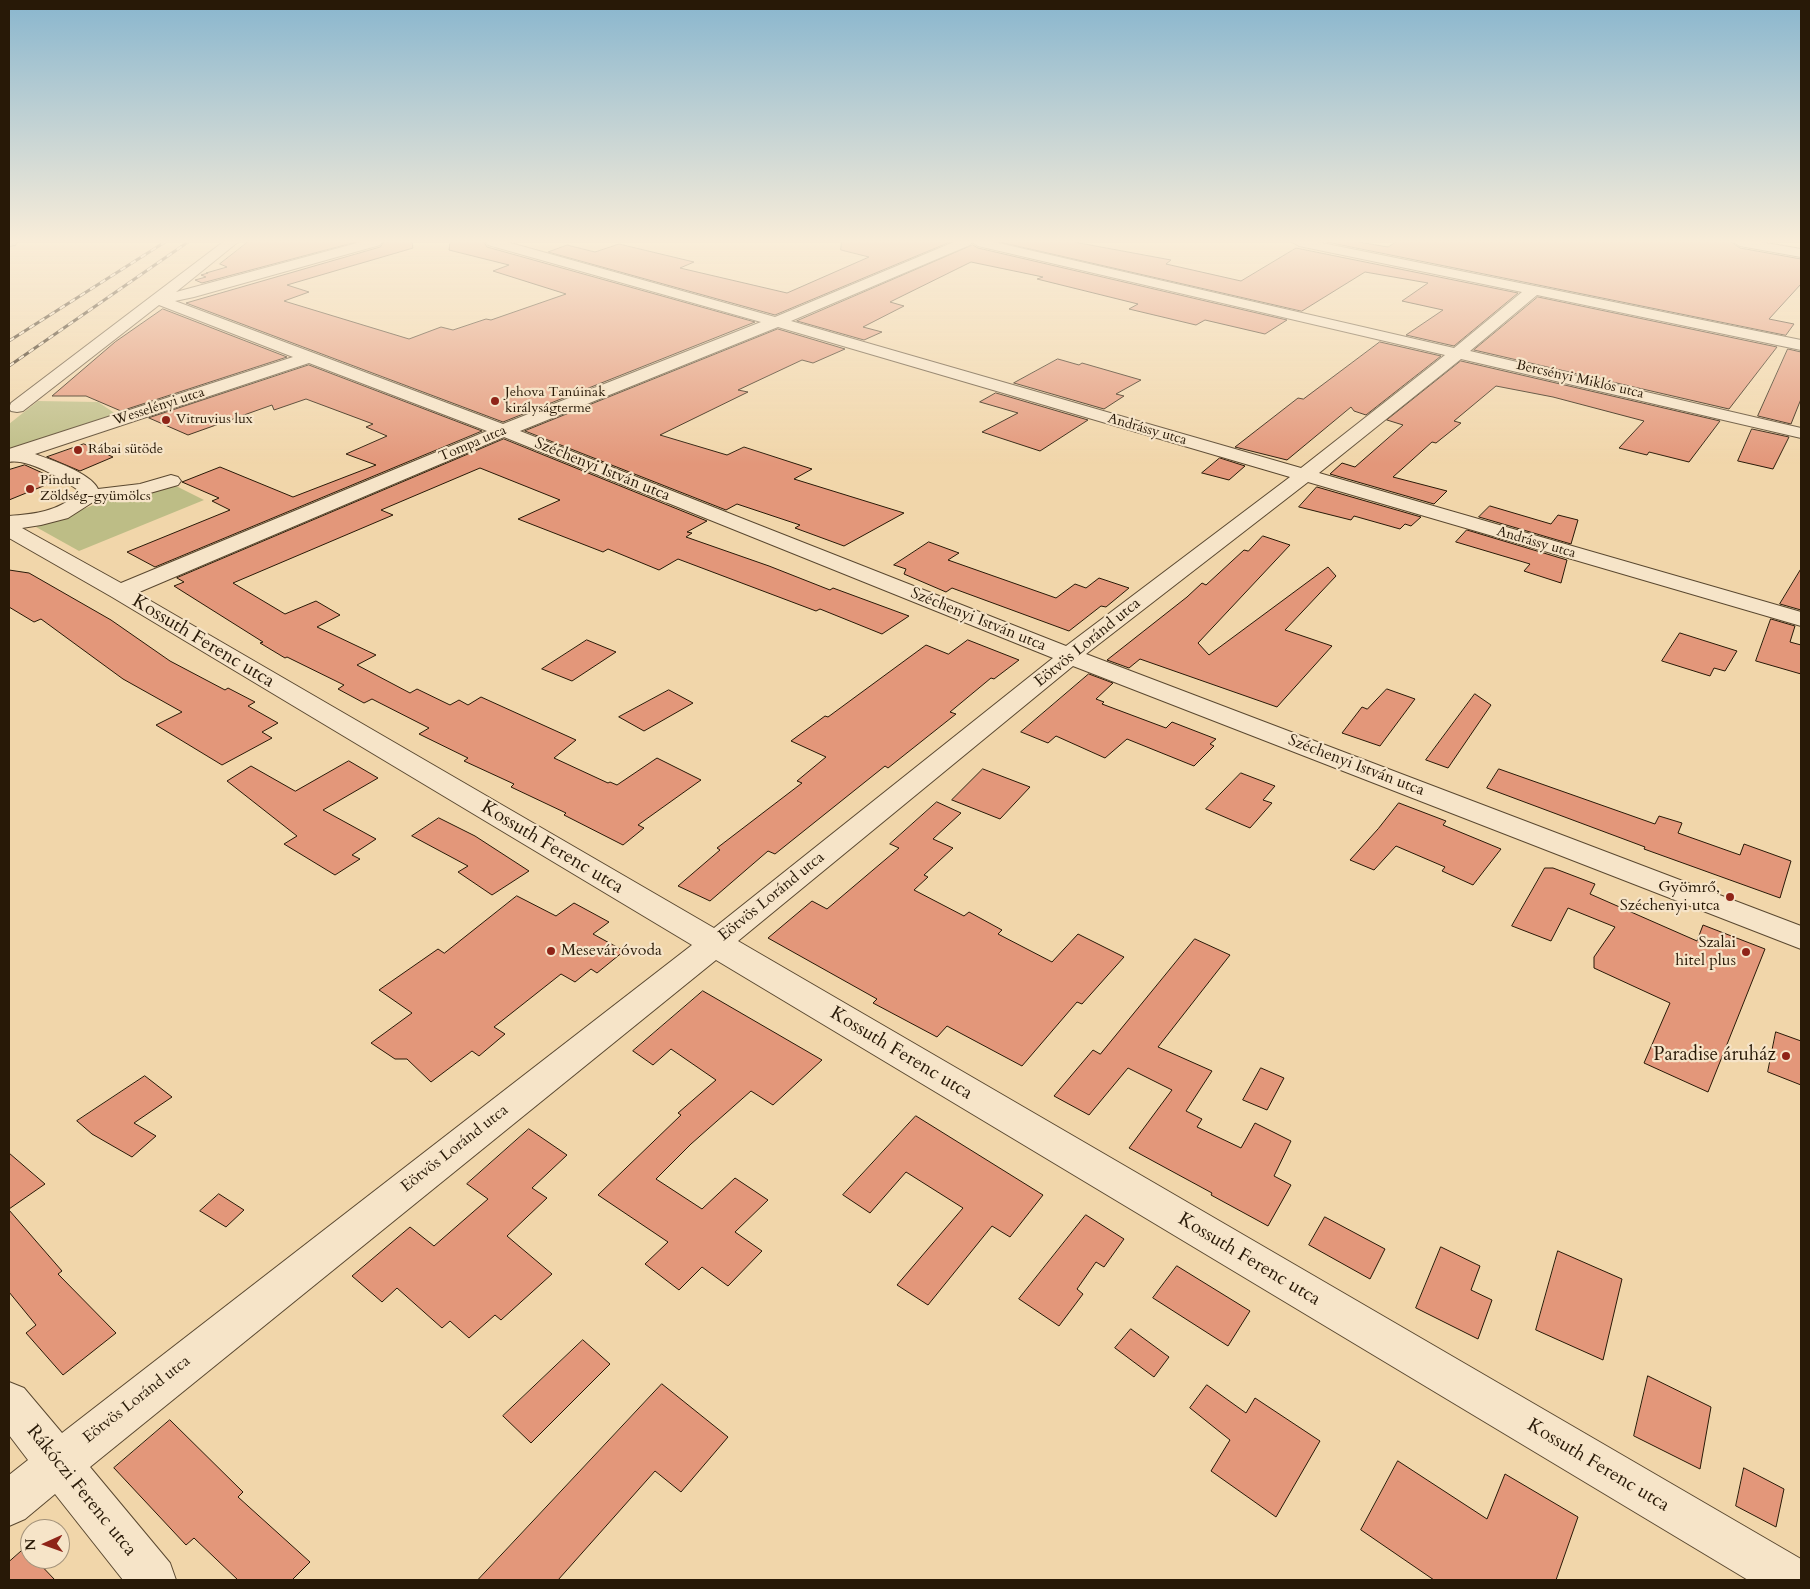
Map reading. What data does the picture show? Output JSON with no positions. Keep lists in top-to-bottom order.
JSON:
{
  "streets": {
    "street": [
      "Bercsényi Miklós utca",
      "Wesselényi utca",
      "Andrássy utca",
      "Tompa utca",
      "Széchenyi István utca",
      "Kossuth Ferenc utca",
      "Eötvös Loránd utca",
      "Rákóczi Ferenc utca"
    ]
  },
  "crossings": [
    ["Bercsényi Miklós utca", "Eötvös Loránd utca"],
    ["Wesselényi utca", "Széchenyi István utca"],
    ["Andrássy utca", "Tompa utca"],
    ["Andrássy utca", "Eötvös Loránd utca"],
    ["Tompa utca", "Széchenyi István utca"],
    ["Tompa utca", "Kossuth Ferenc utca"],
    ["Széchenyi István utca", "Eötvös Loránd utca"],
    ["Kossuth Ferenc utca", "Eötvös Loránd utca"],
    ["Eötvös Loránd utca", "Rákóczi Ferenc utca"]
  ],
  "places": [
    "Jehova Tanúinak királyságterme",
    "Vitruvius lux",
    "Rábai sütöde",
    "Pindur Zöldség-gyümölcs",
    "Gyömrő, Széchenyi utca",
    "Mesevár óvoda",
    "Szalai hitel plus",
    "Paradise áruház"
  ],
  "north": "left"
}
